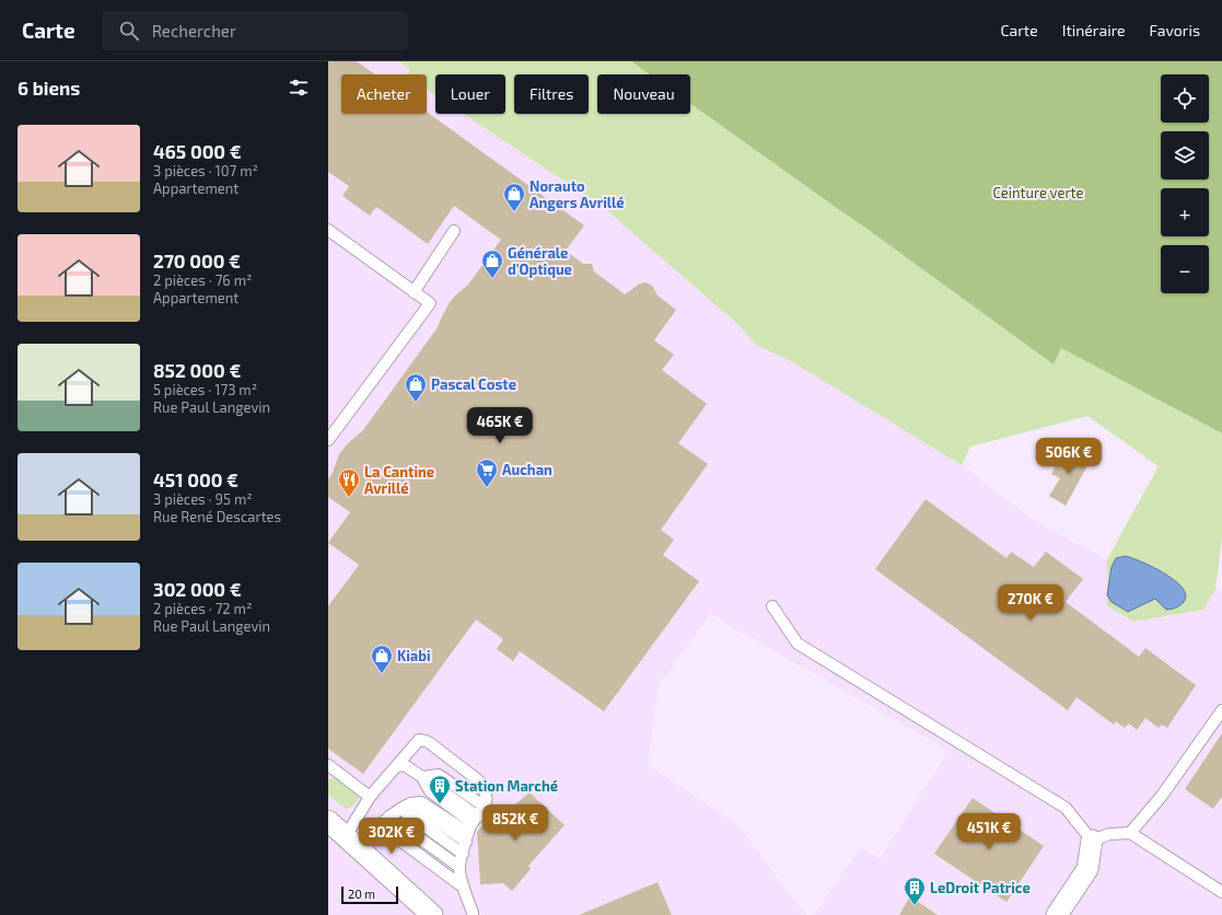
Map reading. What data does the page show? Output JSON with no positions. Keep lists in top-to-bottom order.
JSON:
{
  "parks": ["Ceinture verte"],
  "places": {
    "shop": [
      "Norauto Angers Avrillé",
      "Générale d'Optique",
      "Pascal Coste",
      "Kiabi"
    ],
    "supermarket": ["Auchan"],
    "restaurant": ["La Cantine Avrillé"],
    "building": ["Station Marché", "LeDroit Patrice"]
  },
  "scale_bar": "20 m",
  "page": {
    "header": "Carte",
    "search": "Rechercher",
    "nav": ["Carte", "Itinéraire", "Favoris"],
    "heading": "6 biens",
    "map_buttons": ["+", "−"],
    "chip": [
      "Acheter",
      "Louer",
      "Filtres",
      "Nouveau"
    ],
    "list": [
      {
        "name": "465 000 €",
        "note": "3 pièces · 107 m² · Appartement"
      },
      {
        "name": "270 000 €",
        "note": "2 pièces · 76 m² · Appartement"
      },
      {
        "name": "852 000 €",
        "note": "5 pièces · 173 m² · Rue Paul Langevin"
      },
      {
        "name": "451 000 €",
        "note": "3 pièces · 95 m² · Rue René Descartes"
      },
      {
        "name": "302 000 €",
        "note": "2 pièces · 72 m² · Rue Paul Langevin"
      }
    ],
    "price": [
      "465K €",
      "506K €",
      "270K €",
      "852K €",
      "451K €",
      "302K €"
    ],
    "scale": "20 m"
  }
}
